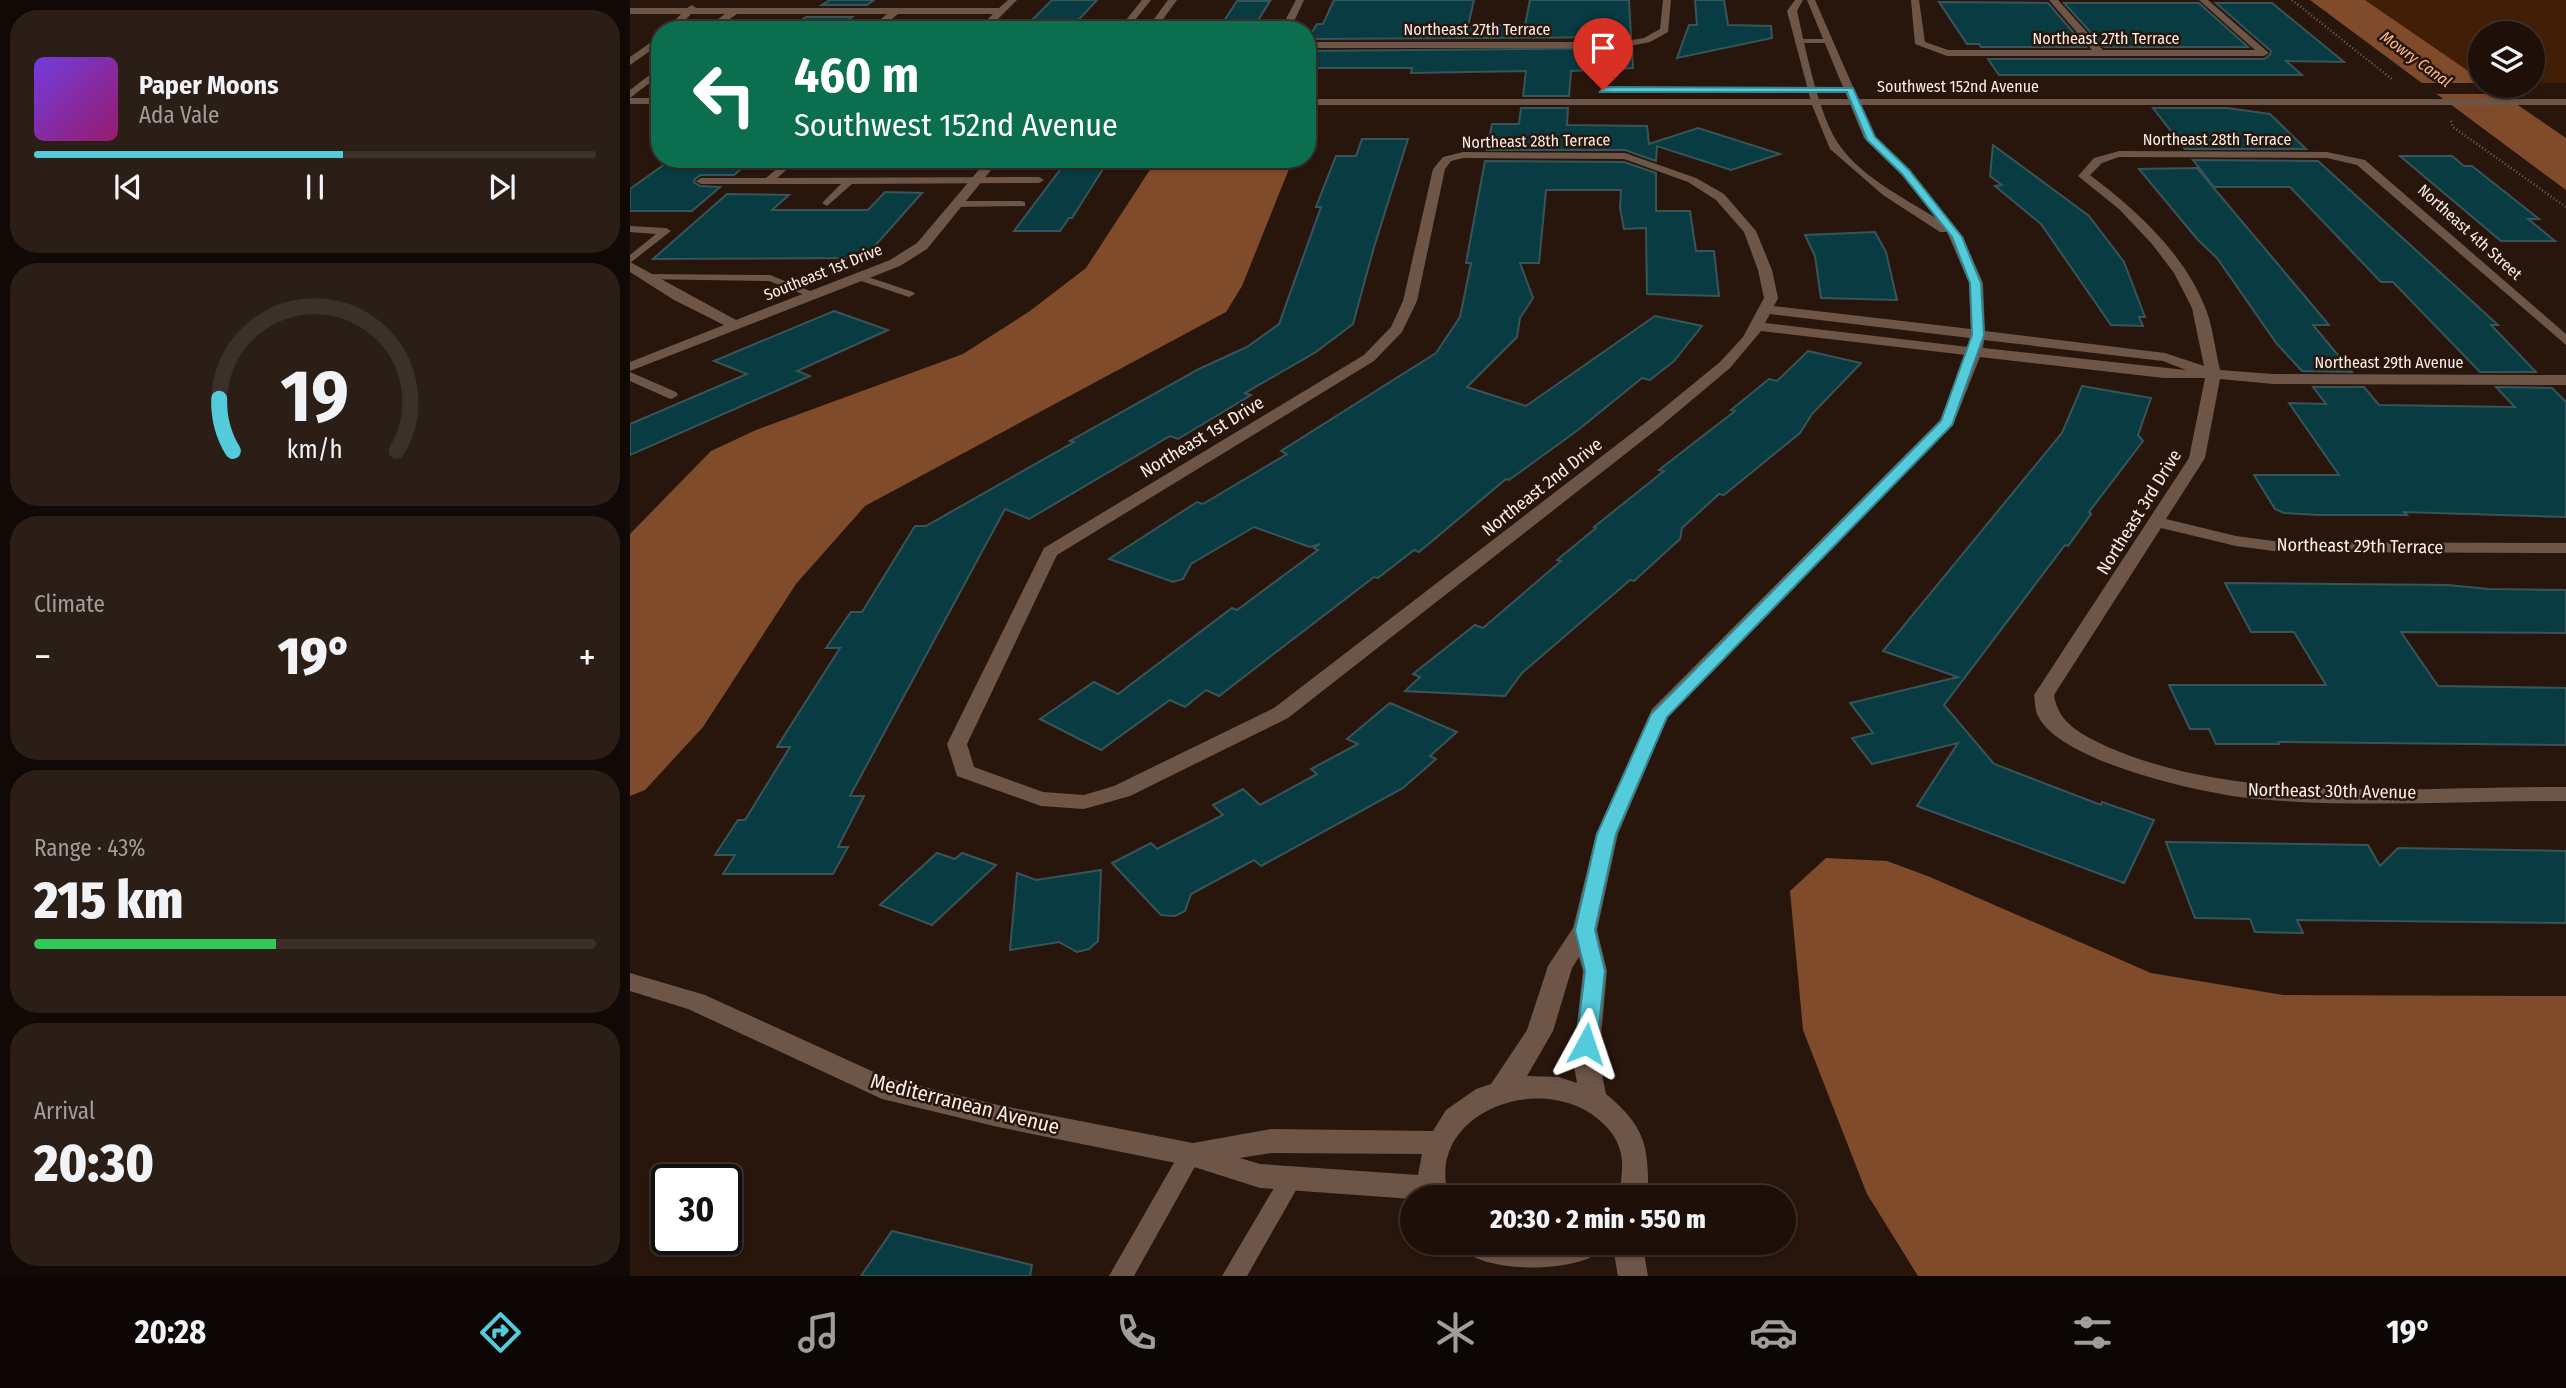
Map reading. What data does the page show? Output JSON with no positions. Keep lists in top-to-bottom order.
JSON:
{
  "streets": {
    "street": [
      "Northeast 27th Terrace",
      "Southwest 152nd Avenue",
      "Northeast 28th Terrace",
      "Northeast 4th Street",
      "Southeast 1st Drive",
      "Northeast 29th Avenue",
      "Northeast 1st Drive",
      "Northeast 2nd Drive",
      "Northeast 3rd Drive",
      "Northeast 29th Terrace",
      "Northeast 30th Avenue",
      "Mediterranean Avenue"
    ]
  },
  "crossings": [
    ["Northeast 28th Terrace", "Northeast 4th Street"],
    ["Northeast 28th Terrace", "Northeast 1st Drive"],
    ["Northeast 28th Terrace", "Northeast 2nd Drive"],
    ["Northeast 28th Terrace", "Northeast 3rd Drive"],
    ["Northeast 29th Avenue", "Northeast 2nd Drive"],
    ["Northeast 29th Avenue", "Northeast 3rd Drive"],
    ["Northeast 1st Drive", "Northeast 2nd Drive"],
    ["Northeast 3rd Drive", "Northeast 29th Terrace"],
    ["Northeast 3rd Drive", "Northeast 30th Avenue"]
  ],
  "water": ["Mowry Canal"],
  "page": {
    "turn": ["460 m", "Southwest 152nd Avenue"],
    "song": ["Paper Moons", "Ada Vale"],
    "tile": [
      "Climate",
      ["Range · 43%", "215 km"],
      ["Arrival", "20:30"]
    ],
    "heat": ["−", "19°", "+"],
    "limit": "30",
    "trip": "20:30 · 2 min · 550 m",
    "tabs": ["20:28", "19°"],
    "gauge": ["19", "km/h"]
  }
}
